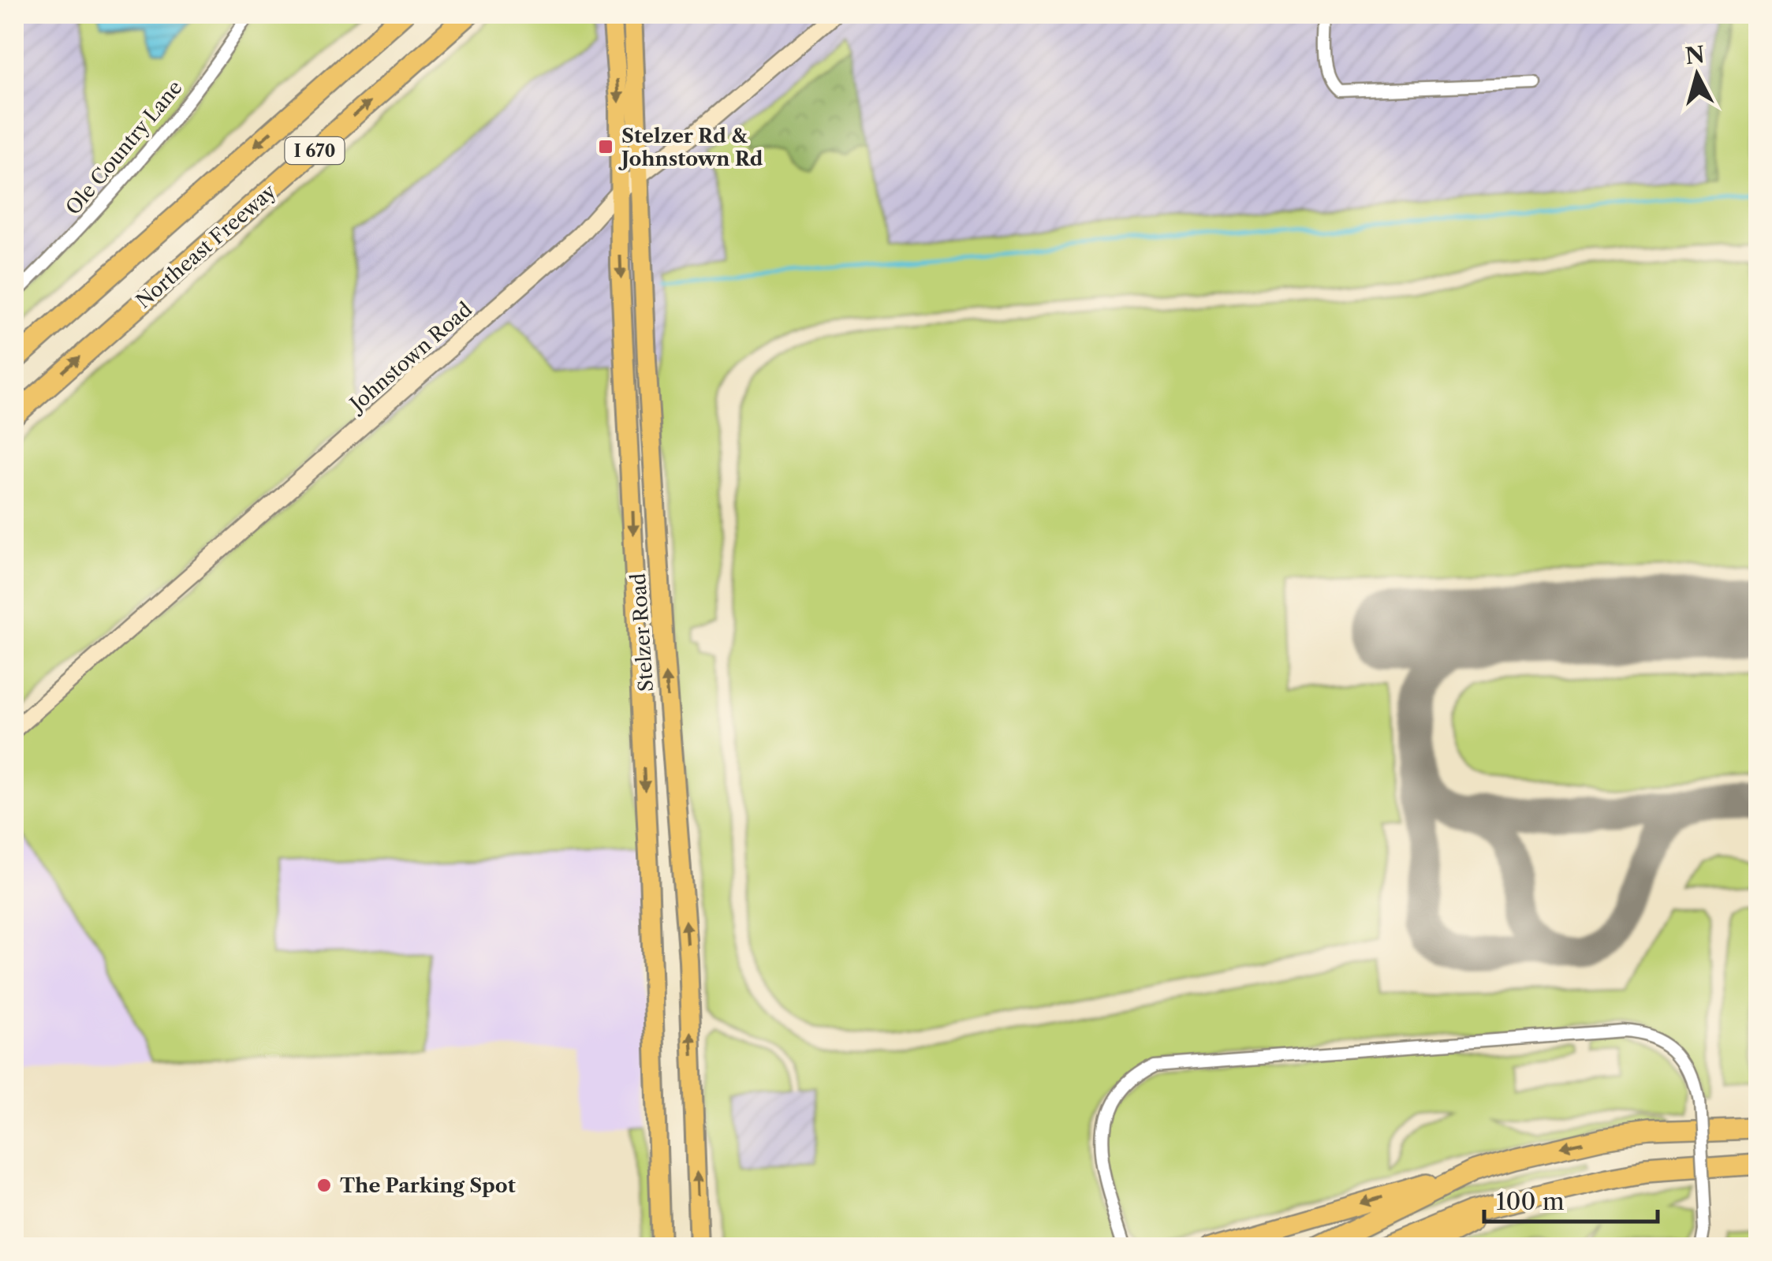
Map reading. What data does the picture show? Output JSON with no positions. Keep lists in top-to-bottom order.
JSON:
{
  "streets": {
    "highway": ["I 670", "Northeast Freeway"],
    "main road": ["Johnstown Road", "Stelzer Road"],
    "street": ["Ole Country Lane"]
  },
  "crossings": [
    ["Johnstown Road", "Stelzer Road"]
  ],
  "places": {
    "transit": ["Stelzer Rd & Johnstown Rd"],
    "other": ["The Parking Spot"]
  },
  "scale_bar": "100 m",
  "north": "top"
}
